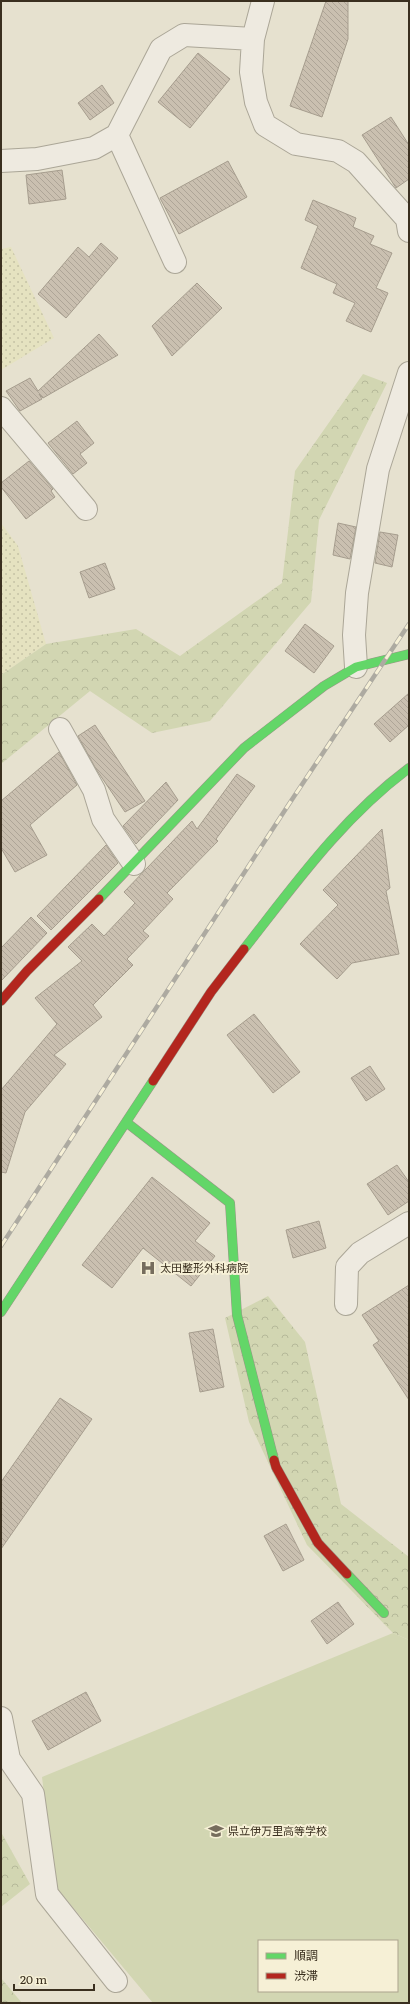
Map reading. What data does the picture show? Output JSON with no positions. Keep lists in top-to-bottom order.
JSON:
{
  "places": {
    "hospital": ["太田整形外科病院"],
    "school or university": ["県立伊万里高等学校"]
  },
  "legend": ["順調", "渋滞"],
  "scale_bar": "20 m"
}
